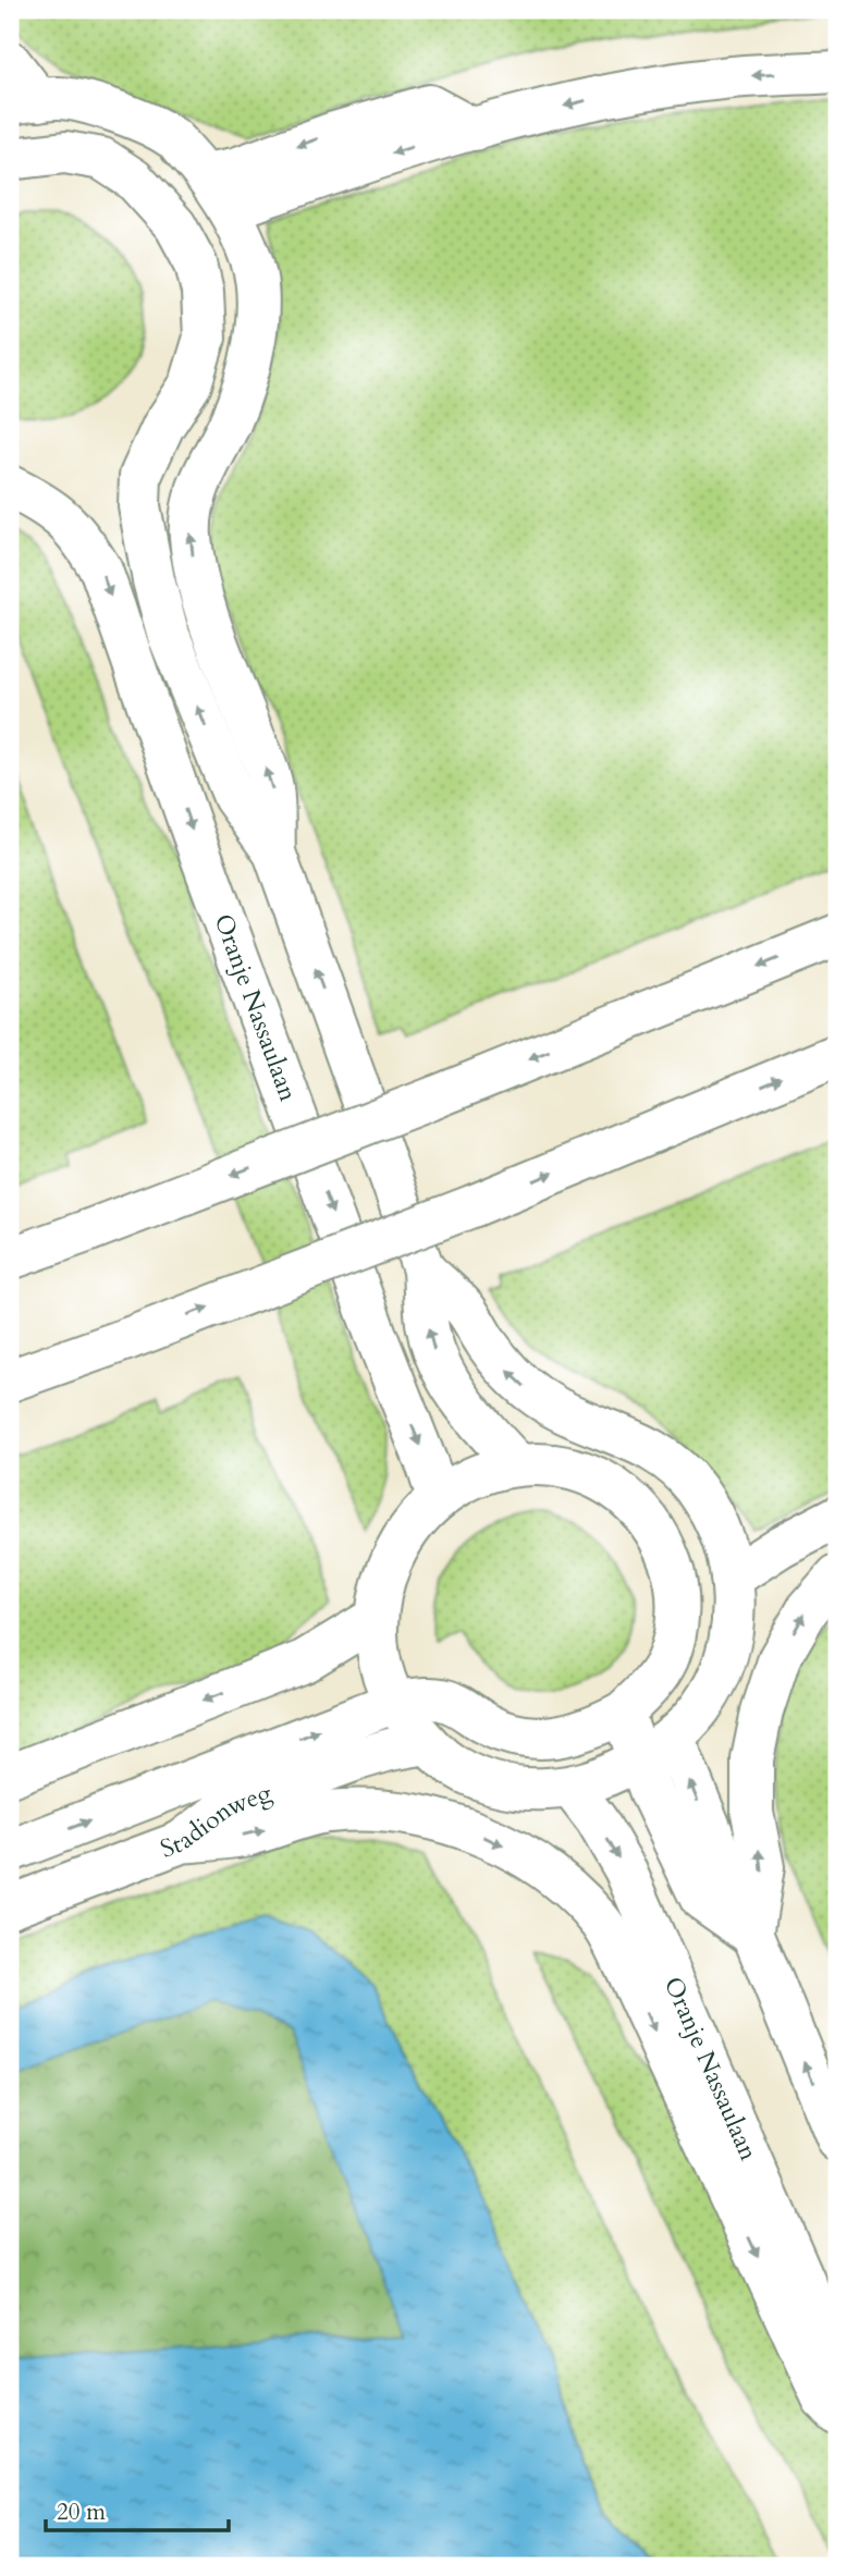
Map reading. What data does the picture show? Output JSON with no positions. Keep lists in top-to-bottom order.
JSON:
{
  "streets": {
    "main road": ["Oranje Nassaulaan", "Stadionweg"]
  },
  "scale_bar": "20 m"
}
